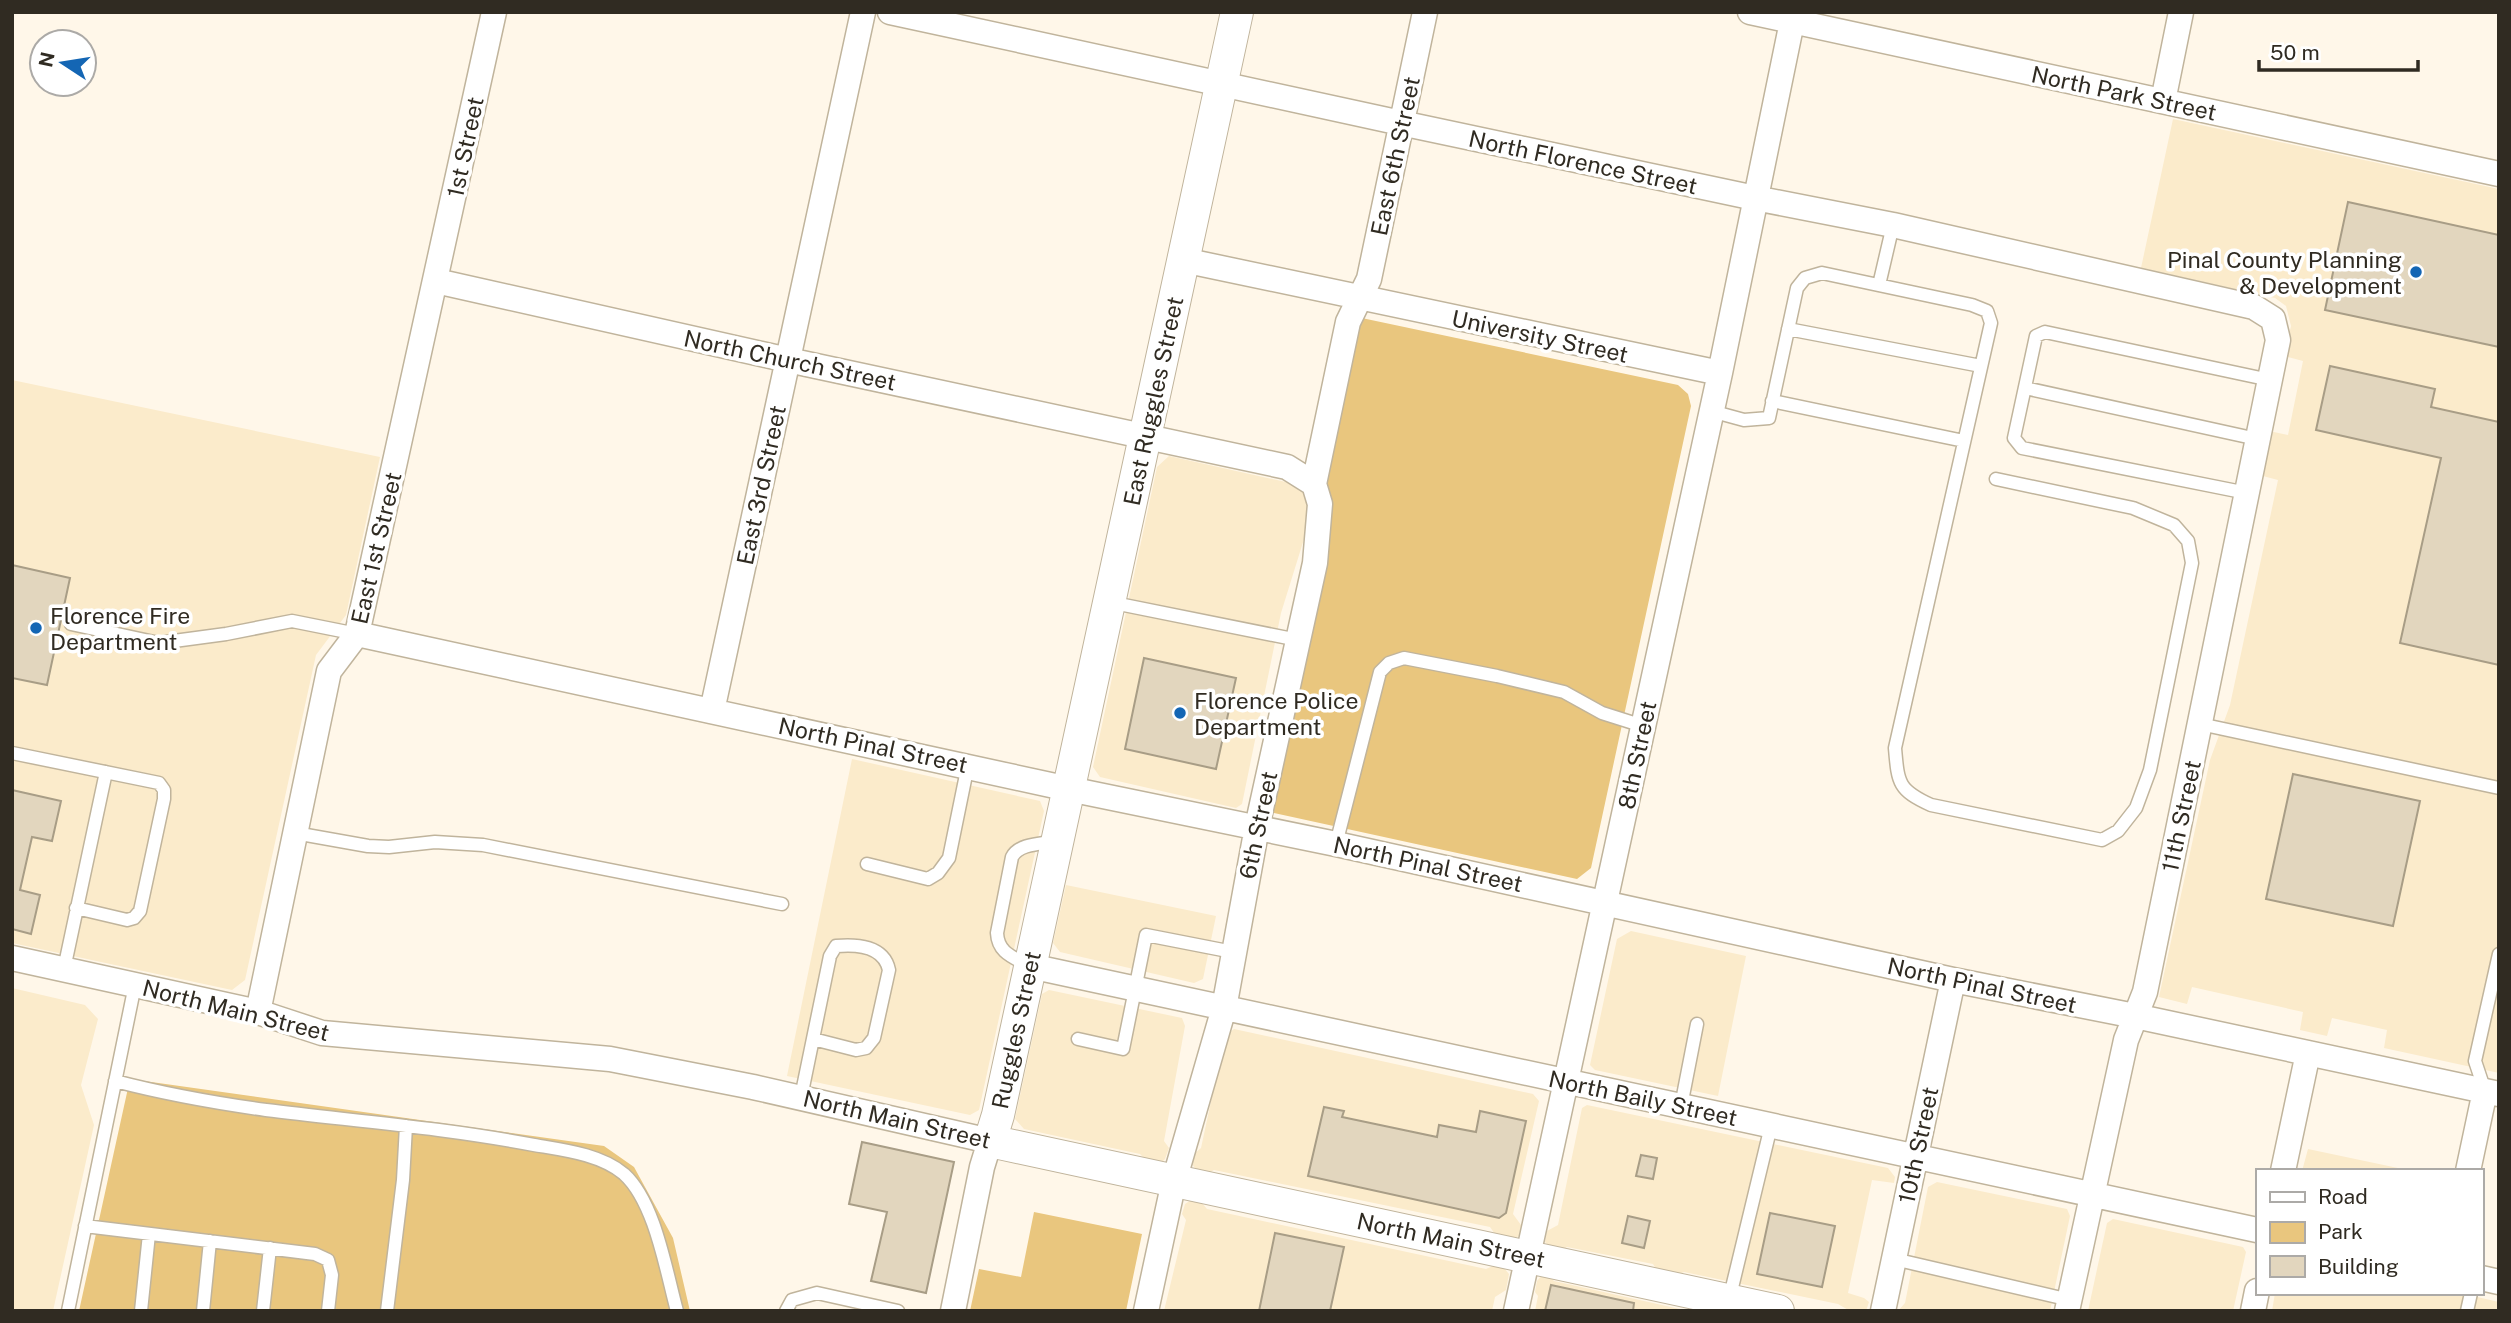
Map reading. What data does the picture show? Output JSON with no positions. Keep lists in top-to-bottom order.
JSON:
{
  "streets": {
    "street": [
      "North Park Street",
      "1st Street",
      "East 6th Street",
      "North Florence Street",
      "University Street",
      "North Church Street",
      "East Ruggles Street",
      "East 3rd Street",
      "East 1st Street",
      "North Pinal Street",
      "8th Street",
      "11th Street",
      "6th Street",
      "North Main Street",
      "Ruggles Street",
      "North Baily Street",
      "10th Street"
    ]
  },
  "crossings": [
    ["North Park Street", "8th Street"],
    ["1st Street", "North Church Street"],
    ["1st Street", "East 1st Street"],
    ["East 6th Street", "North Florence Street"],
    ["East 6th Street", "University Street"],
    ["East 6th Street", "6th Street"],
    ["North Florence Street", "East Ruggles Street"],
    ["North Florence Street", "8th Street"],
    ["North Florence Street", "11th Street"],
    ["University Street", "East Ruggles Street"],
    ["University Street", "8th Street"],
    ["University Street", "6th Street"],
    ["North Church Street", "East Ruggles Street"],
    ["North Church Street", "East 3rd Street"],
    ["North Church Street", "East 1st Street"],
    ["North Church Street", "6th Street"],
    ["East Ruggles Street", "North Pinal Street"],
    ["East Ruggles Street", "Ruggles Street"],
    ["East 3rd Street", "North Pinal Street"],
    ["East 1st Street", "North Pinal Street"],
    ["East 1st Street", "North Main Street"],
    ["North Pinal Street", "8th Street"],
    ["North Pinal Street", "11th Street"],
    ["North Pinal Street", "6th Street"],
    ["North Pinal Street", "Ruggles Street"],
    ["North Pinal Street", "10th Street"],
    ["8th Street", "North Main Street"],
    ["8th Street", "North Baily Street"],
    ["11th Street", "North Baily Street"],
    ["6th Street", "North Main Street"],
    ["6th Street", "North Baily Street"],
    ["North Main Street", "Ruggles Street"],
    ["Ruggles Street", "North Baily Street"],
    ["North Baily Street", "10th Street"]
  ],
  "places": ["Pinal County Planning & Development", "Florence Fire Department", "Florence Police Department"],
  "legend": ["Road", "Park", "Building"],
  "scale_bar": "50 m",
  "north": "left"
}
